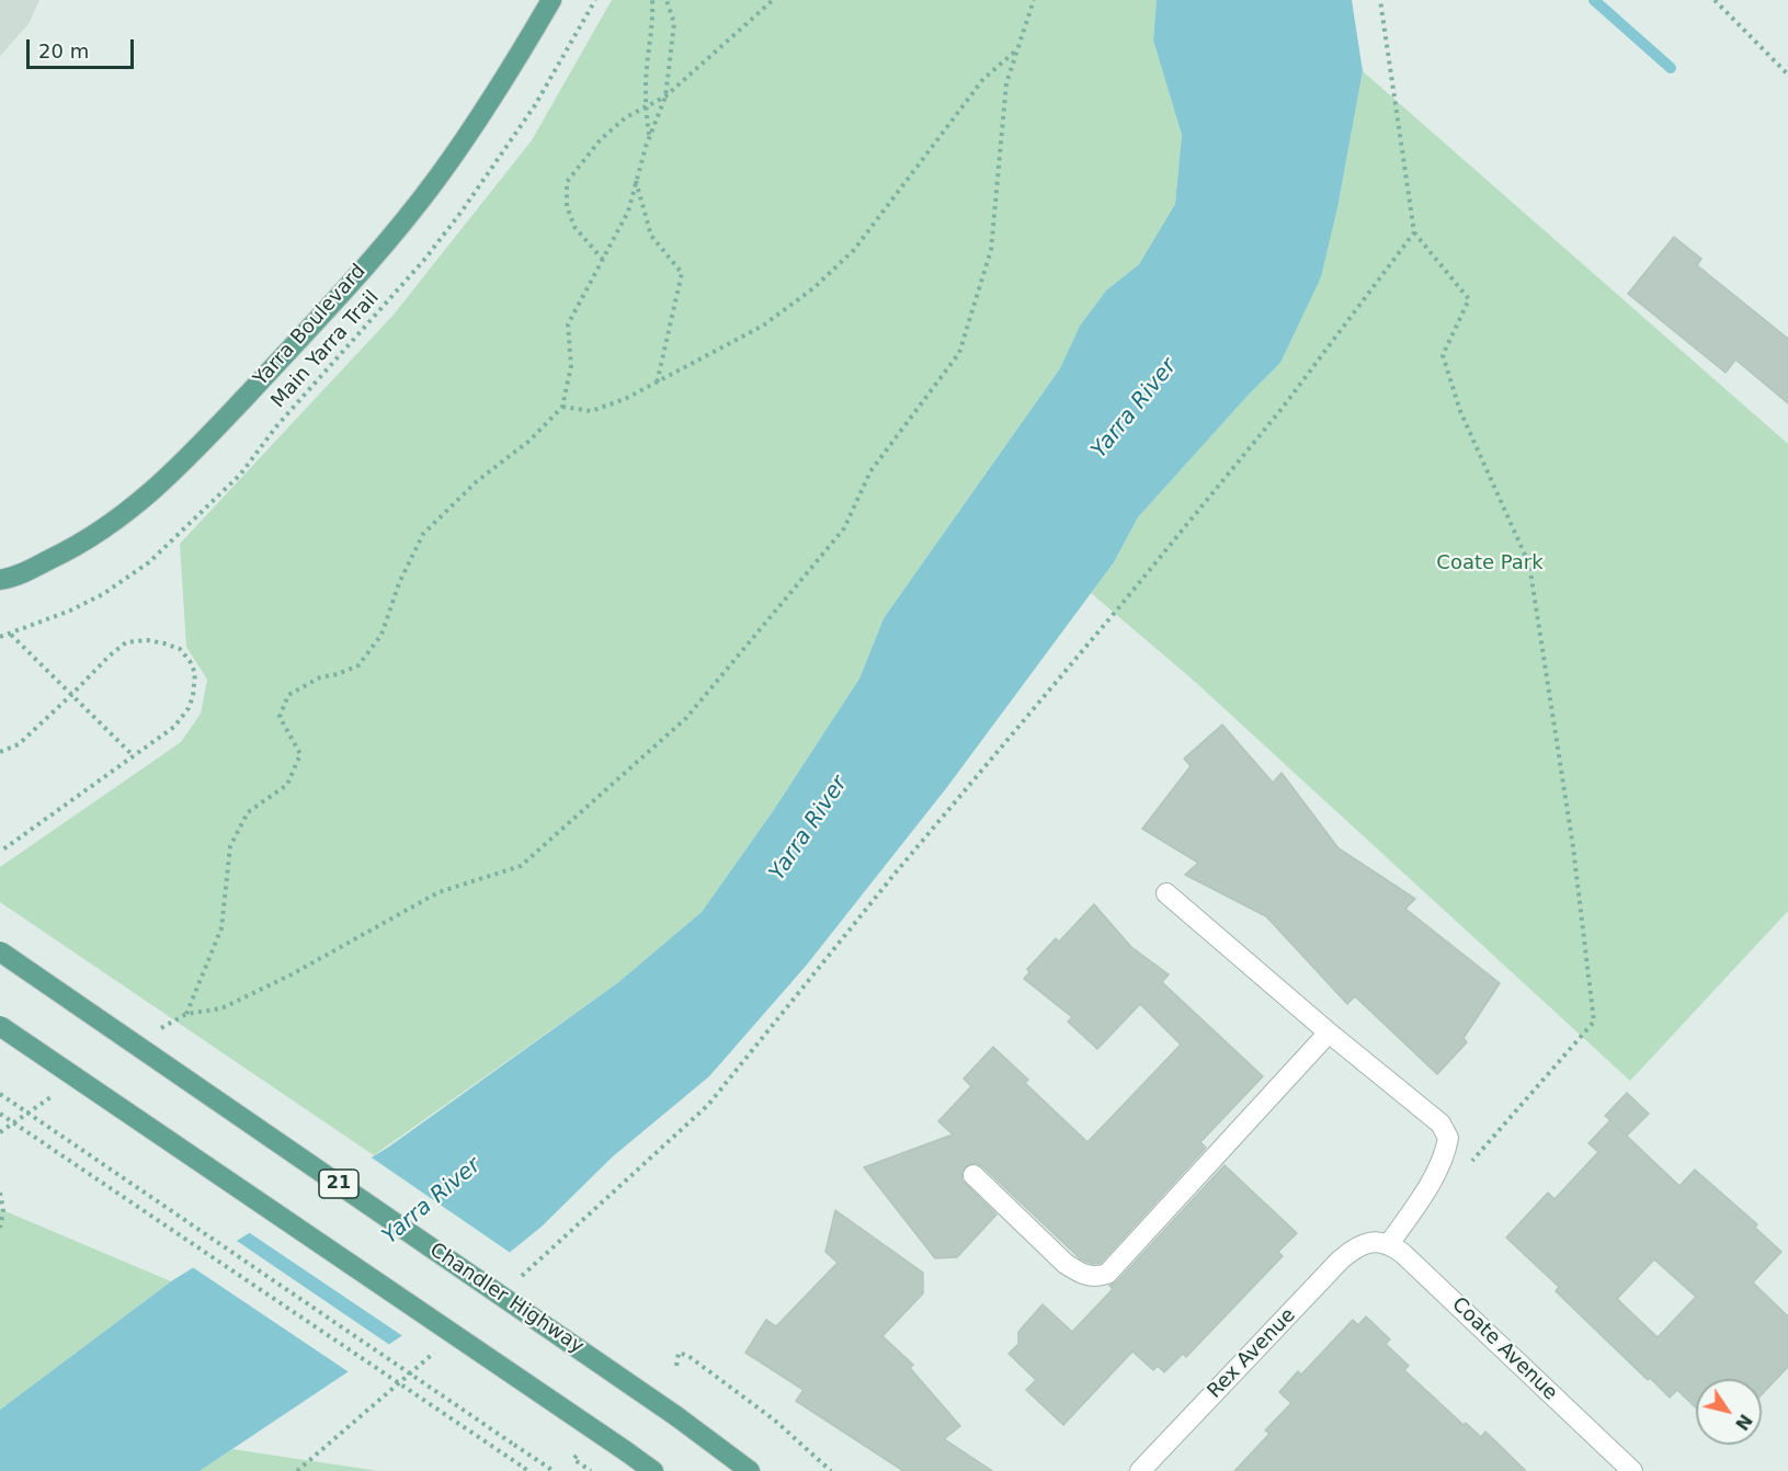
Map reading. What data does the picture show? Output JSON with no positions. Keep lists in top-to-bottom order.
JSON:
{
  "streets": {
    "main road": ["Yarra Boulevard", "21", "Chandler Highway"],
    "street": ["Coate Avenue", "Rex Avenue"],
    "path": ["Main Yarra Trail"]
  },
  "crossings": [
    ["Coate Avenue", "Rex Avenue"]
  ],
  "water": ["Yarra River"],
  "parks": ["Coate Park"],
  "scale_bar": "20 m",
  "north": "bottom right"
}
